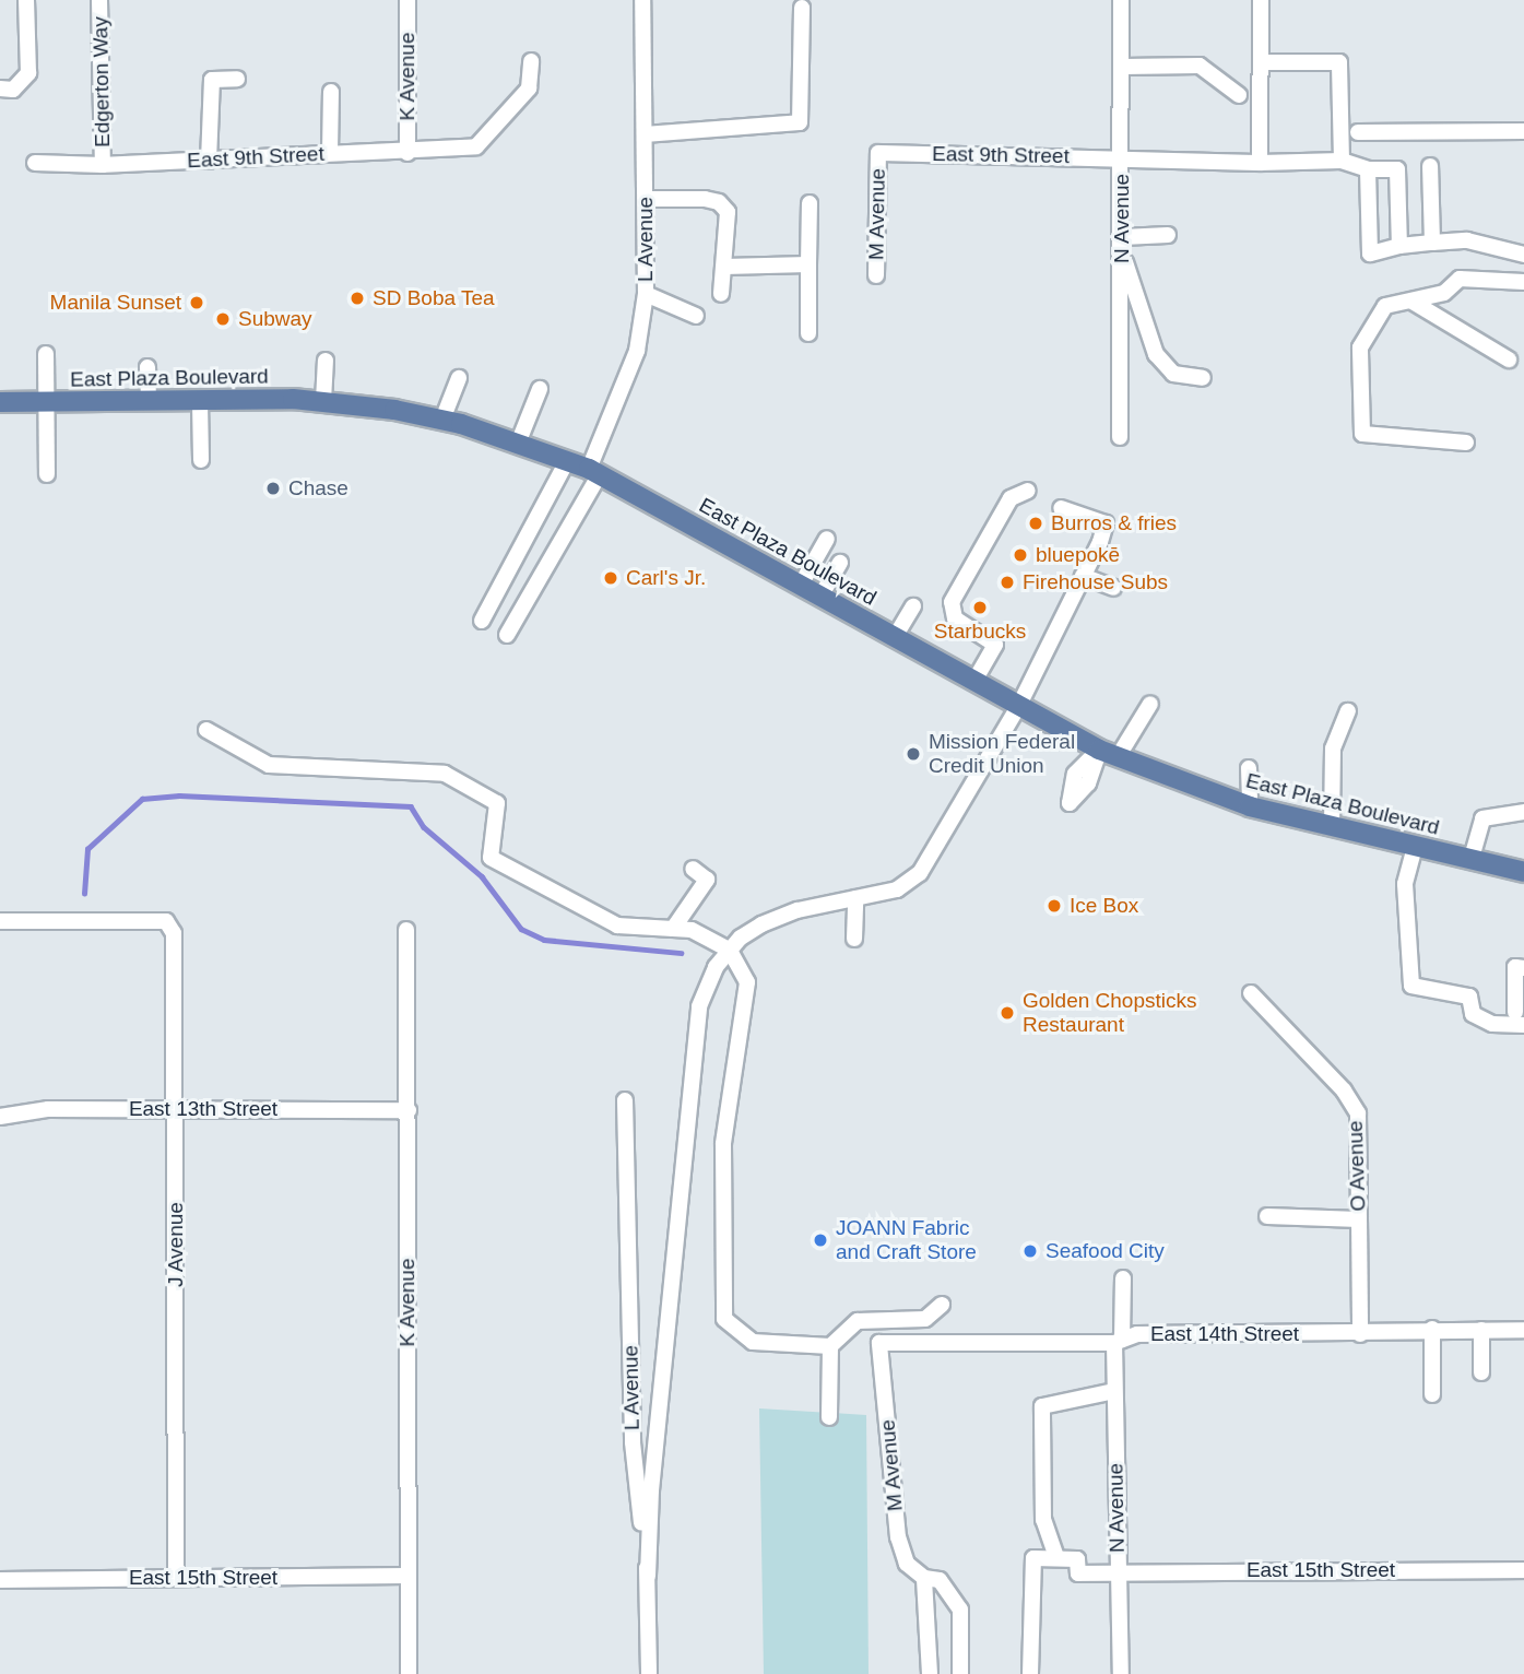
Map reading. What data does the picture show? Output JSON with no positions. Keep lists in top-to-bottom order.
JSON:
{
  "streets": {
    "main road": ["East Plaza Boulevard"],
    "street": [
      "K Avenue",
      "Edgerton Way",
      "East 9th Street",
      "M Avenue",
      "N Avenue",
      "L Avenue",
      "East 13th Street",
      "O Avenue",
      "J Avenue",
      "East 14th Street",
      "East 15th Street"
    ]
  },
  "crossings": [
    ["K Avenue", "East 9th Street"],
    ["K Avenue", "East 13th Street"],
    ["K Avenue", "East 15th Street"],
    ["Edgerton Way", "East 9th Street"],
    ["East 9th Street", "M Avenue"],
    ["East 9th Street", "N Avenue"],
    ["M Avenue", "East 14th Street"],
    ["N Avenue", "East 14th Street"],
    ["N Avenue", "East 15th Street"],
    ["L Avenue", "East Plaza Boulevard"],
    ["East 13th Street", "J Avenue"],
    ["O Avenue", "East 14th Street"],
    ["J Avenue", "East 15th Street"]
  ],
  "places": [
    "SD Boba Tea",
    "Manila Sunset",
    "Subway",
    "Chase",
    "Burros & fries",
    "bluepokē",
    "Carl's Jr.",
    "Firehouse Subs",
    "Starbucks",
    "Mission Federal Credit Union",
    "Ice Box",
    "Golden Chopsticks Restaurant",
    "JOANN Fabric and Craft Store",
    "Seafood City"
  ]
}
